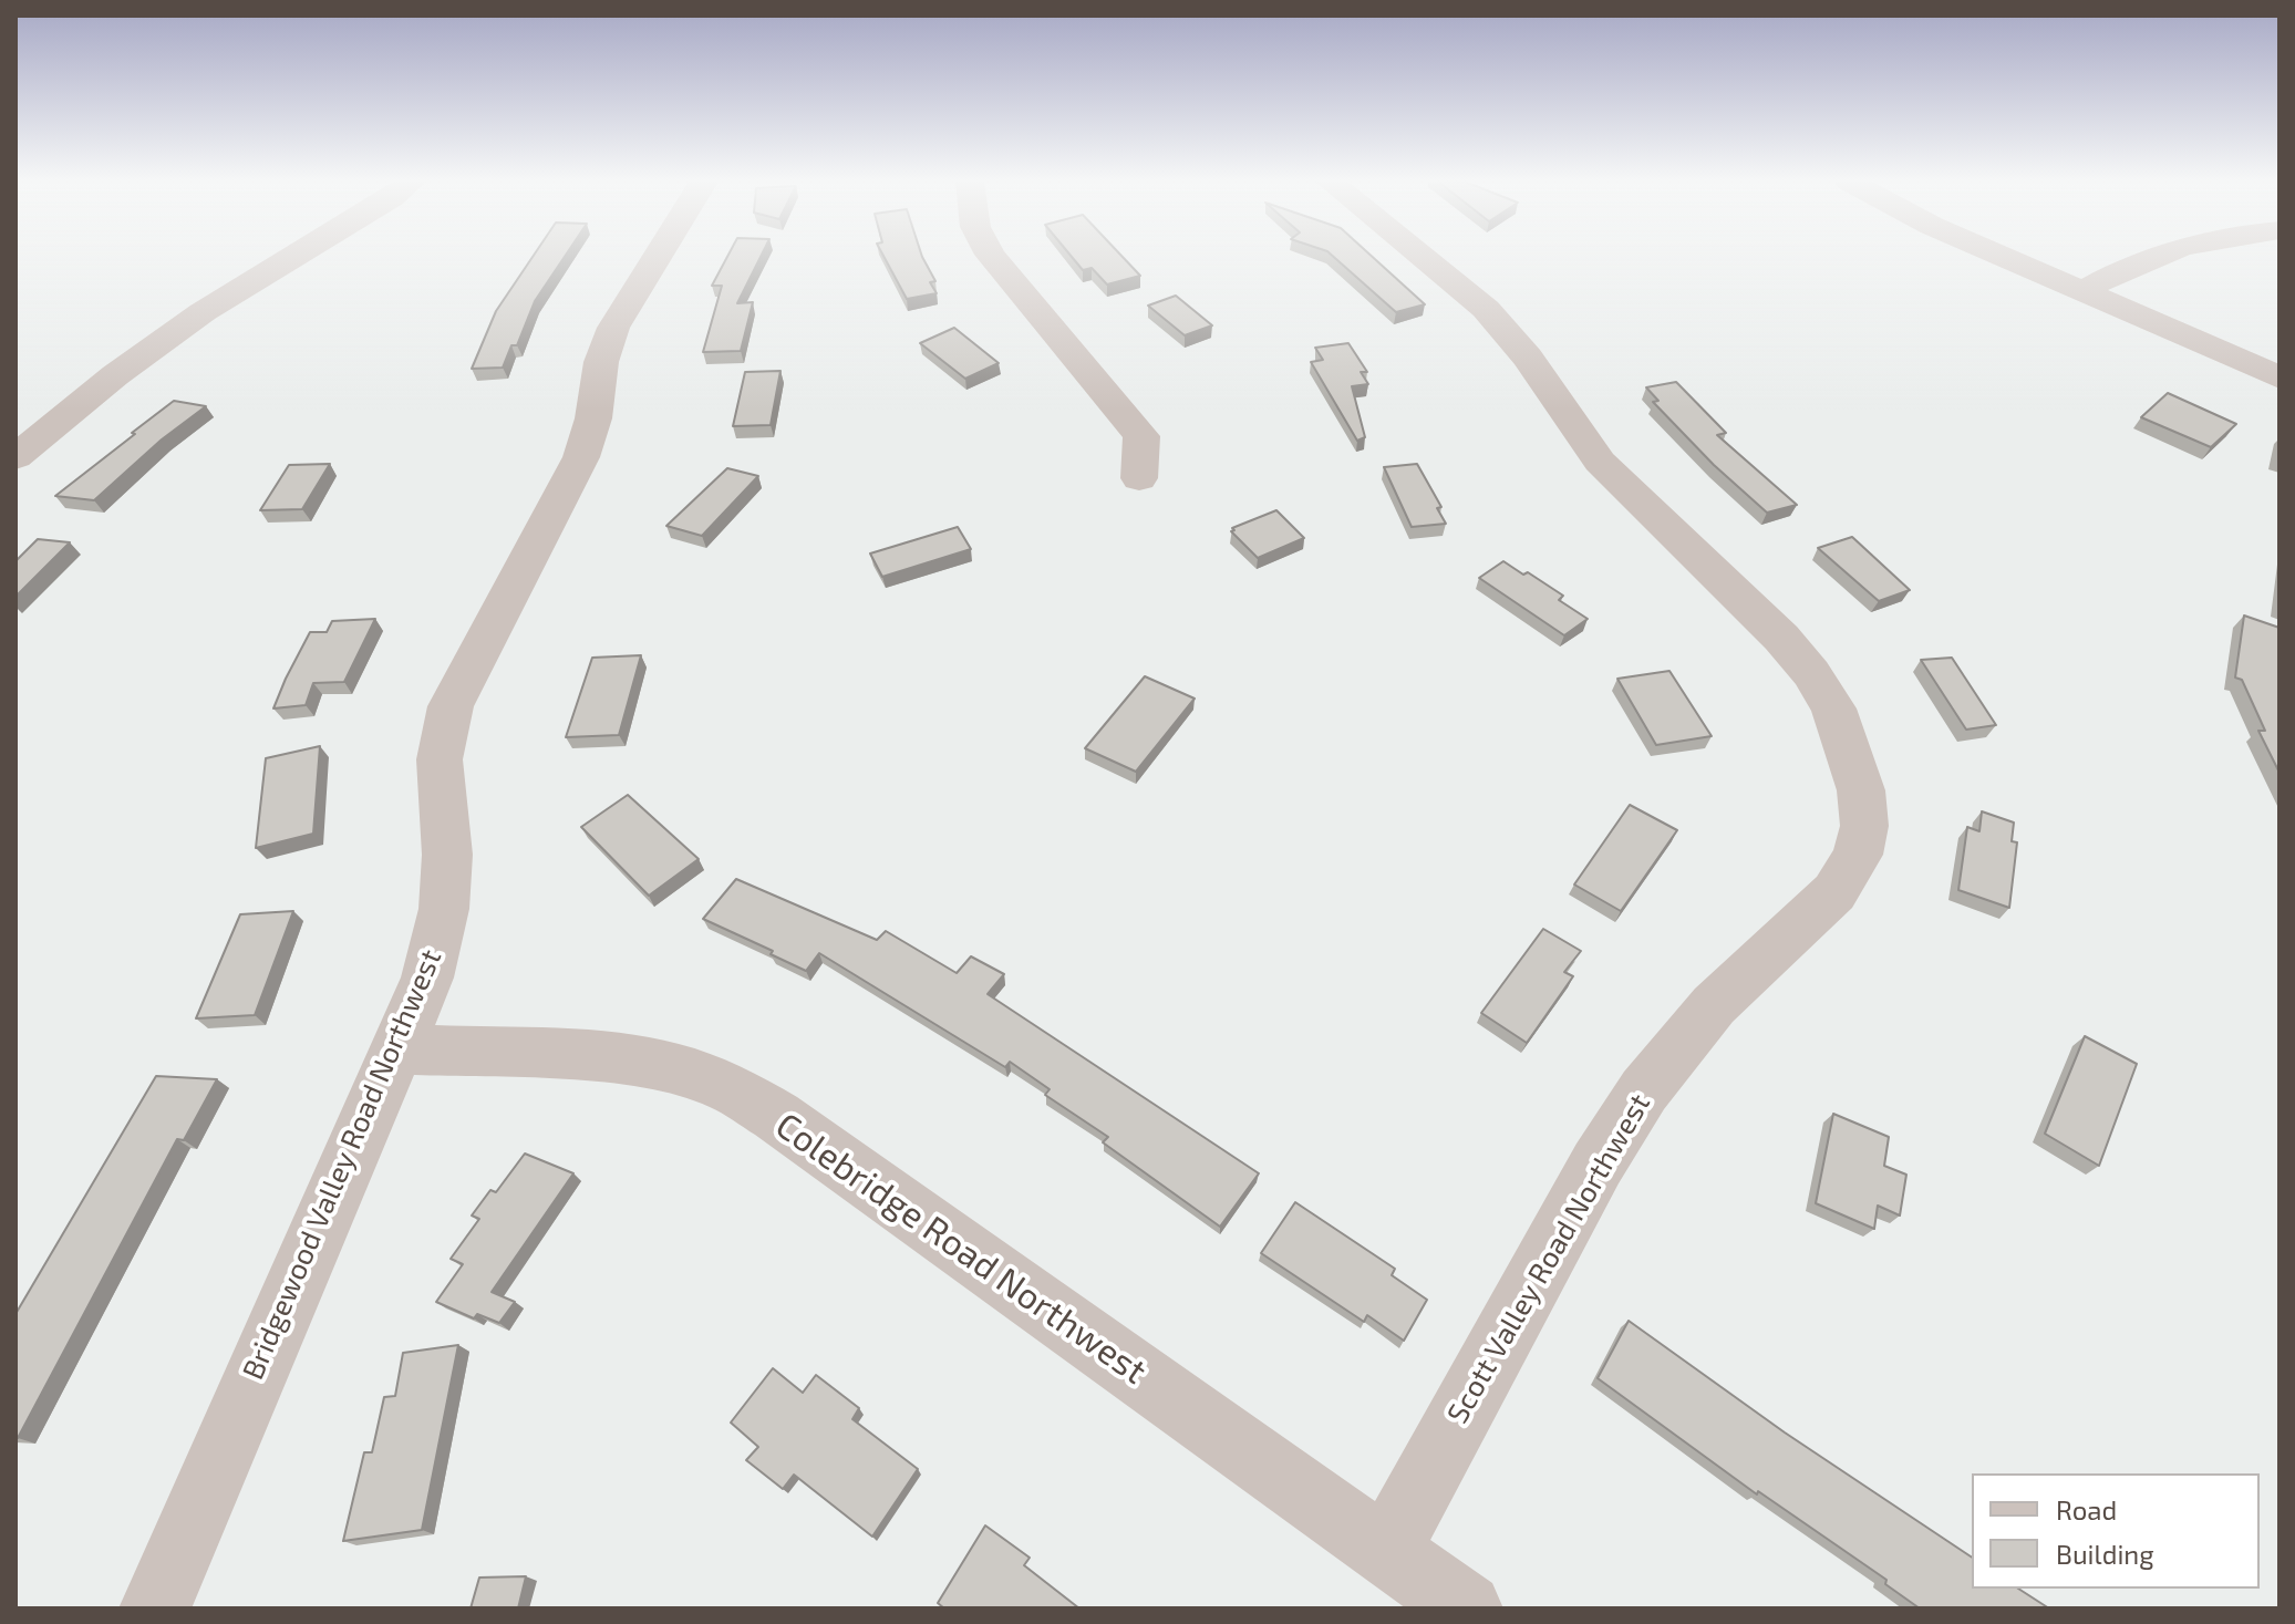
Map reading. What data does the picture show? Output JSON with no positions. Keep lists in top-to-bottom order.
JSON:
{
  "streets": {
    "street": ["Bridgewood Valley Road Northwest", "Colebridge Road Northwest", "Scott Valley Road Northwest"]
  },
  "crossings": [
    ["Bridgewood Valley Road Northwest", "Colebridge Road Northwest"],
    ["Colebridge Road Northwest", "Scott Valley Road Northwest"]
  ],
  "legend": ["Road", "Building"]
}
